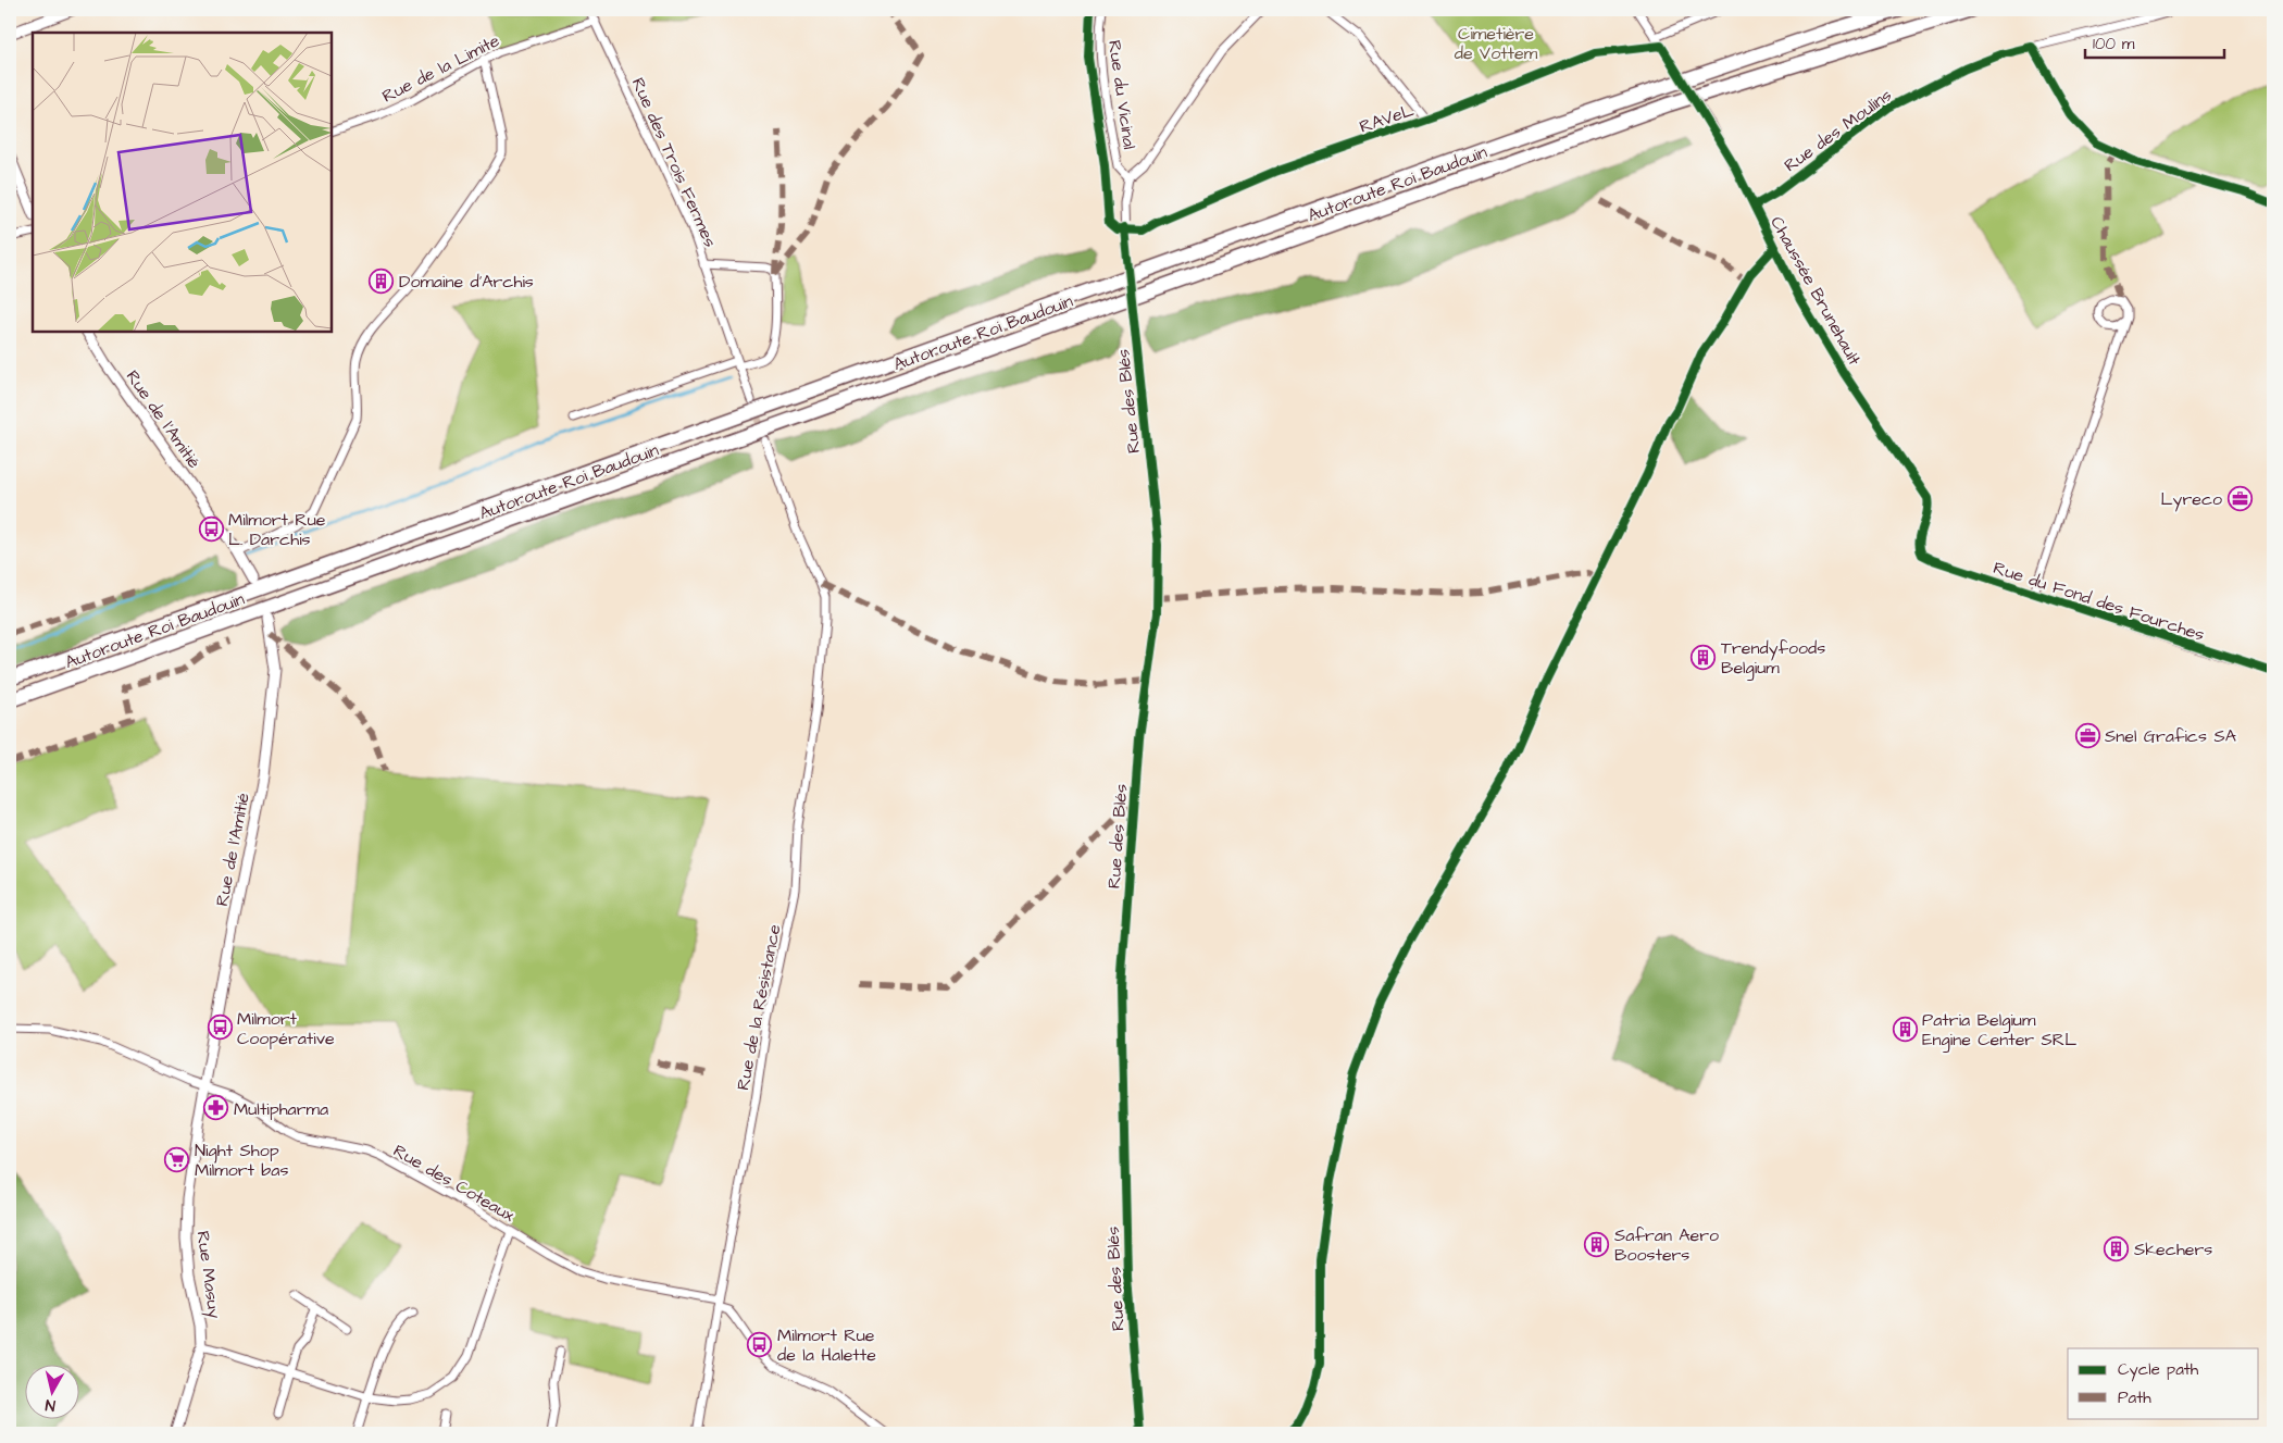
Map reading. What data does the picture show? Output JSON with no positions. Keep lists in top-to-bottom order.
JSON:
{
  "streets": {
    "highway": ["Autoroute Roi Baudouin"],
    "street": [
      "Rue de la Limite",
      "Rue du Vicinal",
      "Rue des Moulins",
      "Rue des Trois Fermes",
      "Chaussée Brunehault",
      "Rue des Blés",
      "Rue de l'Amitié",
      "Rue du Fond des Fourches",
      "Rue de la Résistance",
      "Rue des Coteaux",
      "Rue Masuy"
    ],
    "cycle path": ["RAVeL"]
  },
  "crossings": [
    ["Rue de la Limite", "Rue des Trois Fermes"],
    ["Rue du Vicinal", "Rue des Blés"],
    ["Rue des Moulins", "Chaussée Brunehault"],
    ["Rue de l'Amitié", "Rue des Coteaux"],
    ["Rue de l'Amitié", "Rue Masuy"],
    ["Rue de la Résistance", "Rue des Coteaux"],
    ["Rue des Coteaux", "Rue Masuy"]
  ],
  "parks": ["Cimetière de Vottem"],
  "places": {
    "building": [
      "Domaine d'Archis",
      "Trendyfoods Belgium",
      "Patria Belgium Engine Center SRL",
      "Safran Aero Boosters",
      "Skechers"
    ],
    "office": ["Lyreco", "Snel Grafics SA"],
    "bus stop": ["Milmort Rue L. Darchis", "Milmort Coopérative", "Milmort Rue de la Halette"],
    "pharmacy": ["Multipharma"],
    "supermarket": ["Night Shop Milmort bas"]
  },
  "legend": ["Cycle path", "Path"],
  "scale_bar": "100 m",
  "north": "bottom"
}
